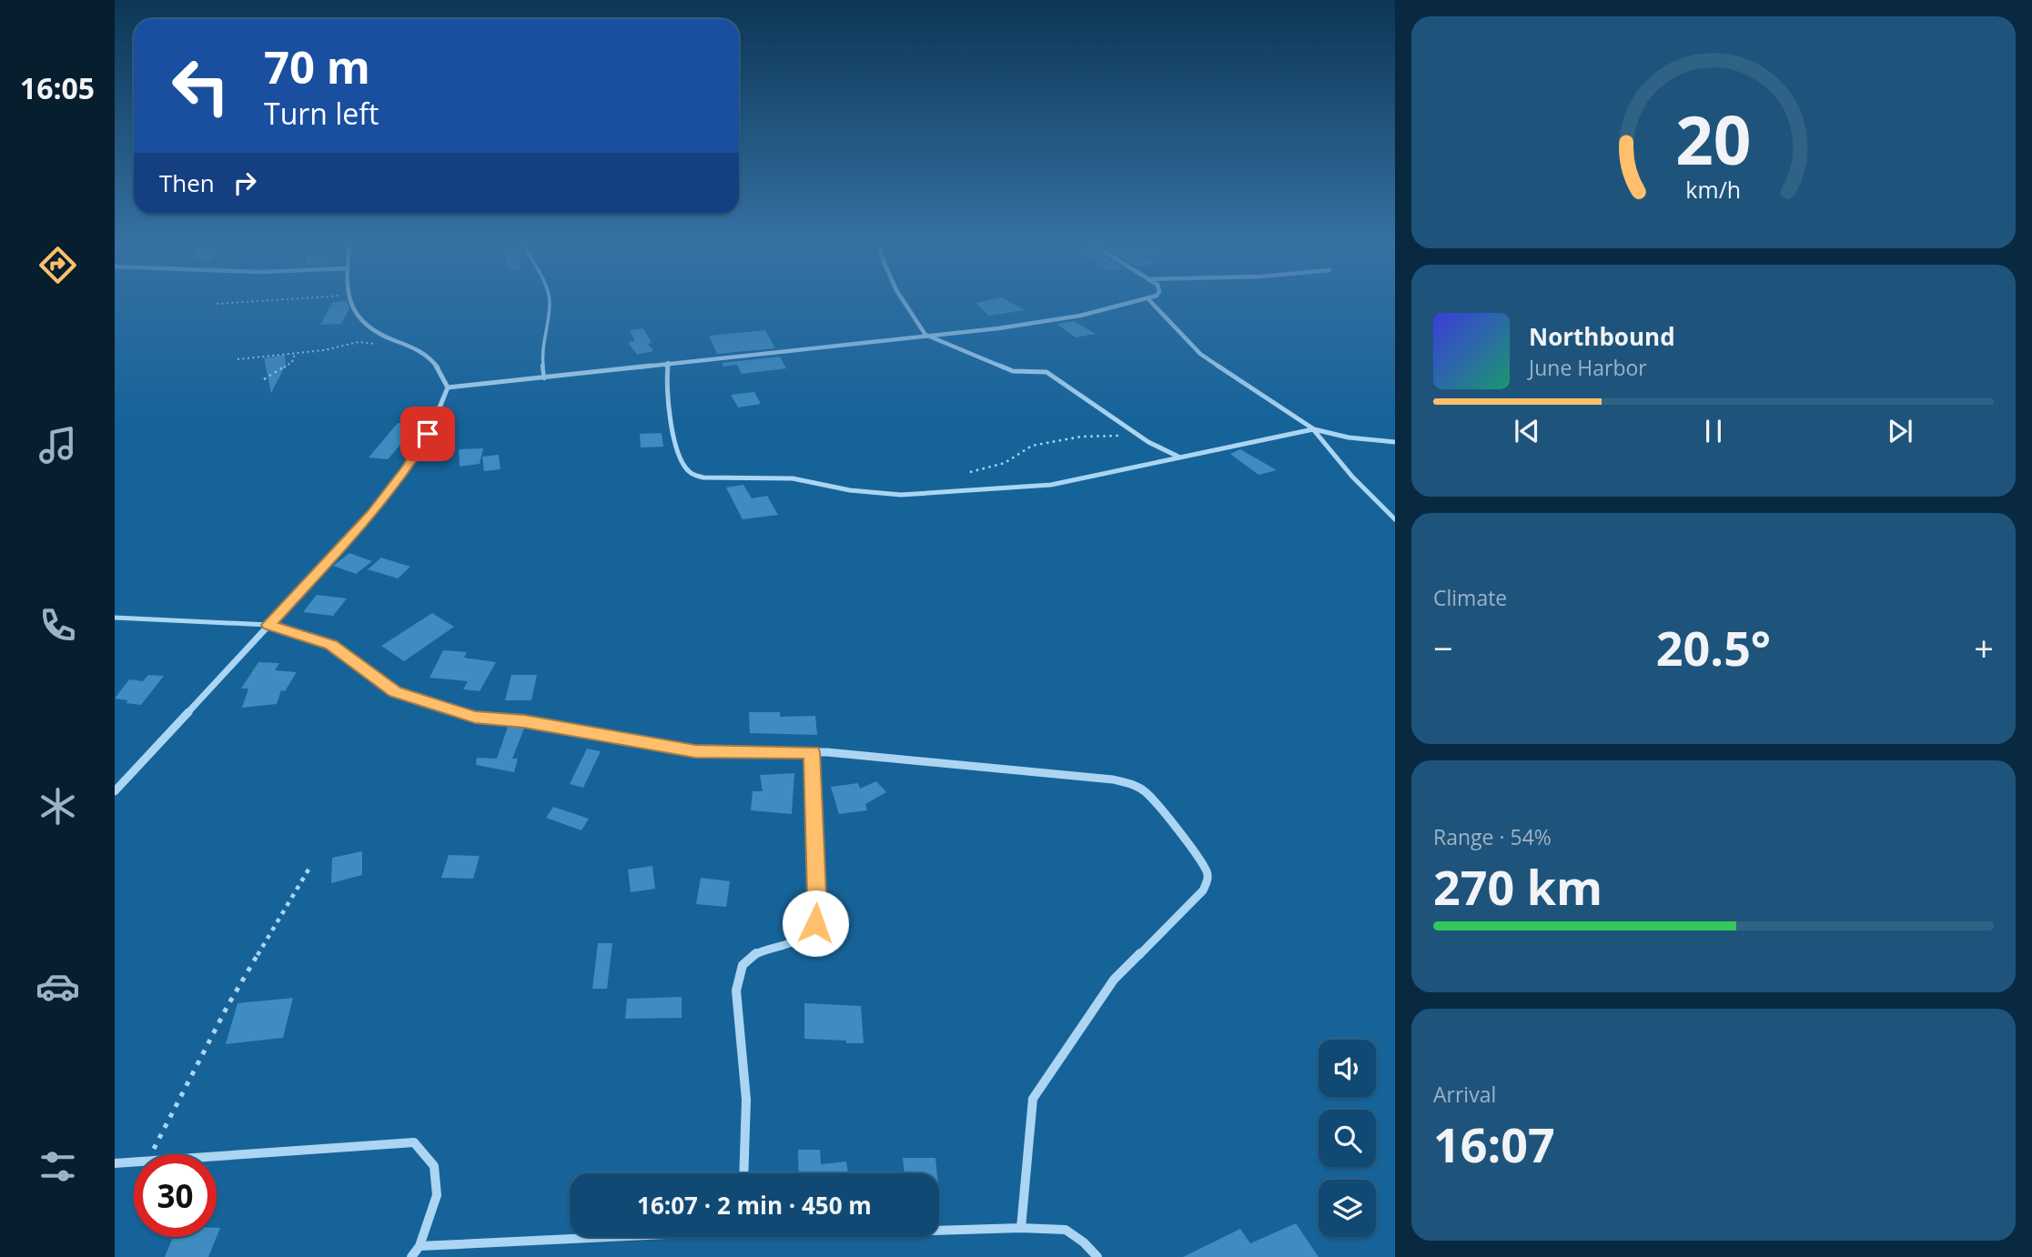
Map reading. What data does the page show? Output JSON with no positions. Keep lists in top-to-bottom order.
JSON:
{
  "page": {
    "tabs": "16:05",
    "turn": ["70 m", "Turn left"],
    "then": "Then",
    "song": ["Northbound", "June Harbor"],
    "tile": [
      "Climate",
      ["Range · 54%", "270 km"],
      ["Arrival", "16:07"]
    ],
    "heat": ["−", "20.5°", "+"],
    "limit": "30",
    "trip": "16:07 · 2 min · 450 m",
    "gauge": ["20", "km/h"]
  }
}
